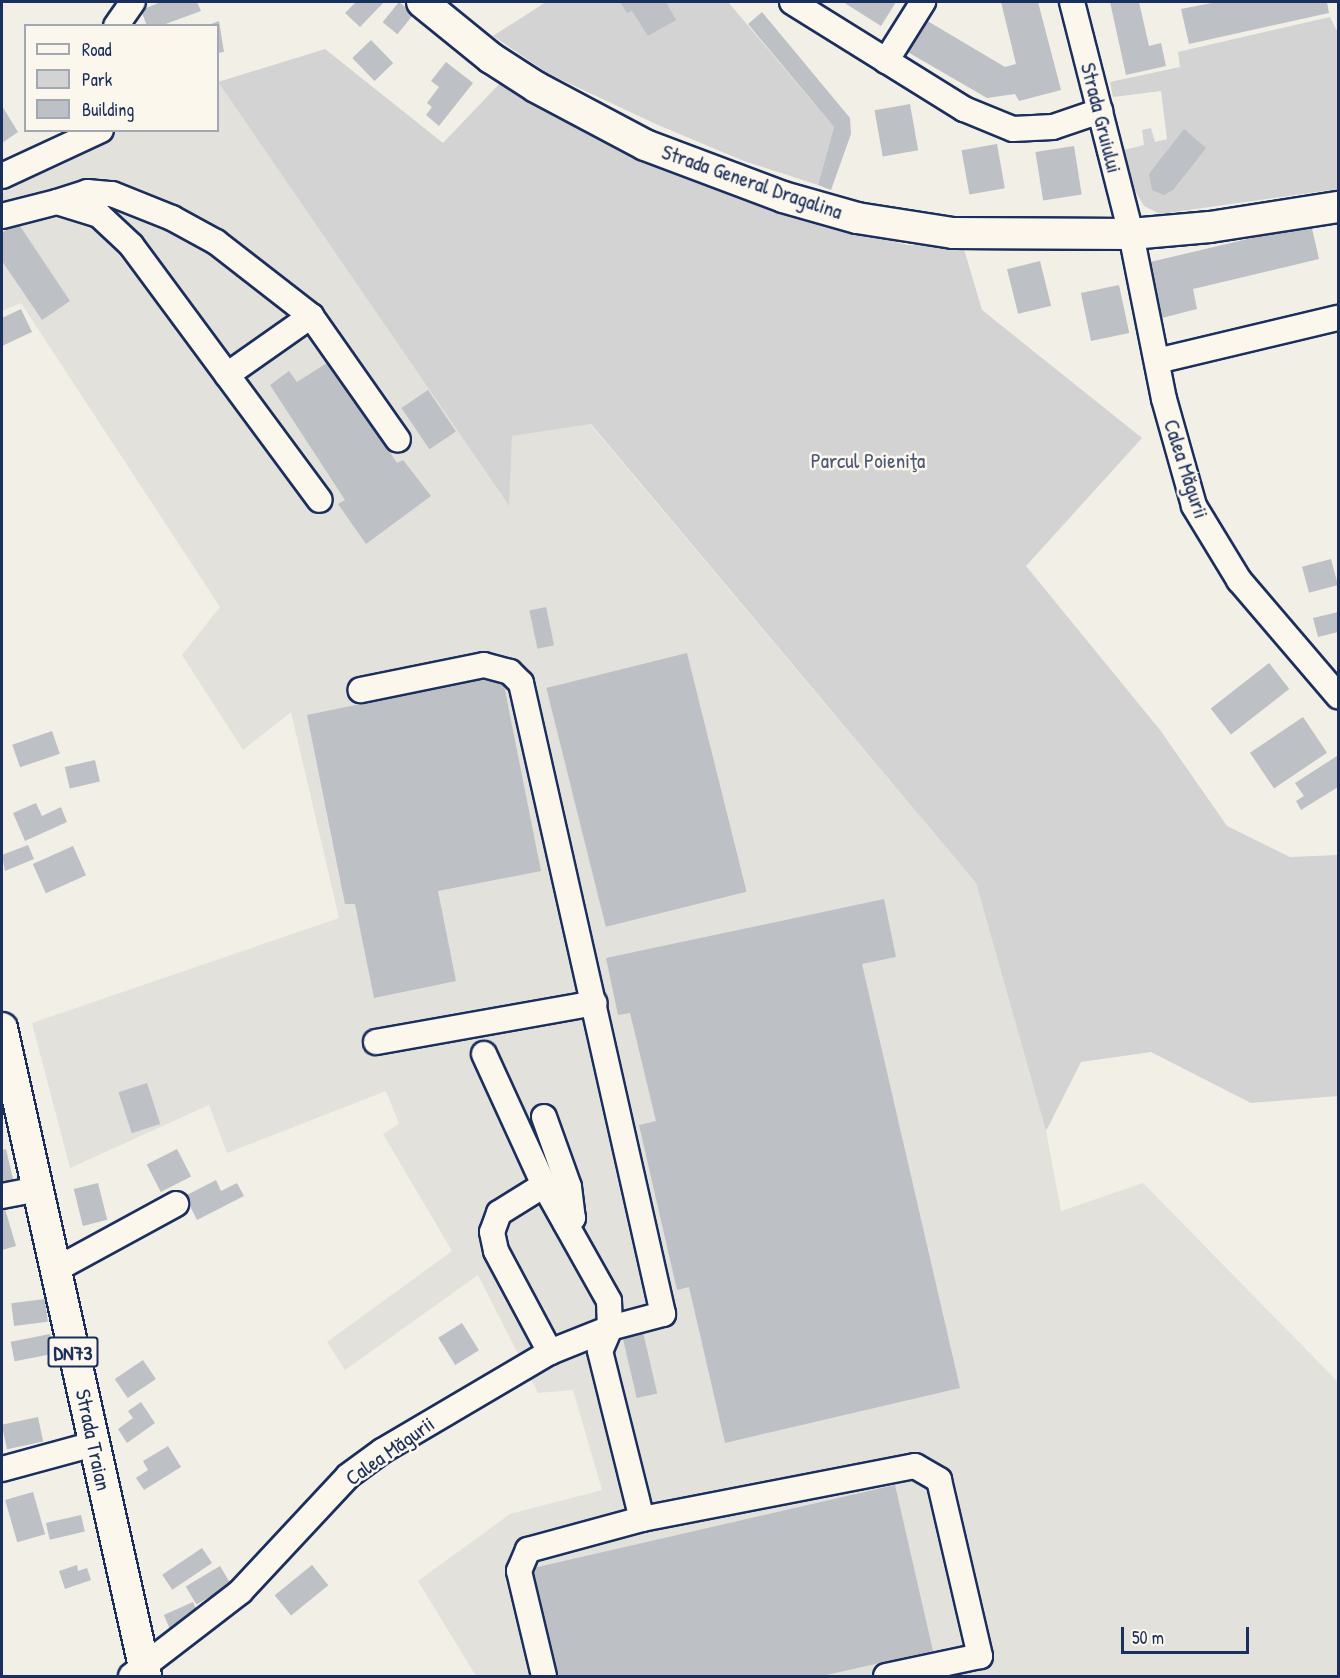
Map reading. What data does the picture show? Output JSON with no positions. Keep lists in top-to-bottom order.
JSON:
{
  "streets": {
    "main road": ["Strada General Dragalina", "DN73", "Strada Traian"],
    "street": ["Strada Gruiului", "Calea Măgurii"]
  },
  "crossings": [
    ["Strada Gruiului", "Strada General Dragalina"],
    ["Strada Gruiului", "Calea Măgurii"],
    ["Strada General Dragalina", "Calea Măgurii"],
    ["Calea Măgurii", "Strada Traian"]
  ],
  "parks": ["Parcul Poieniţa"],
  "legend": ["Road", "Park", "Building"],
  "scale_bar": "50 m"
}
